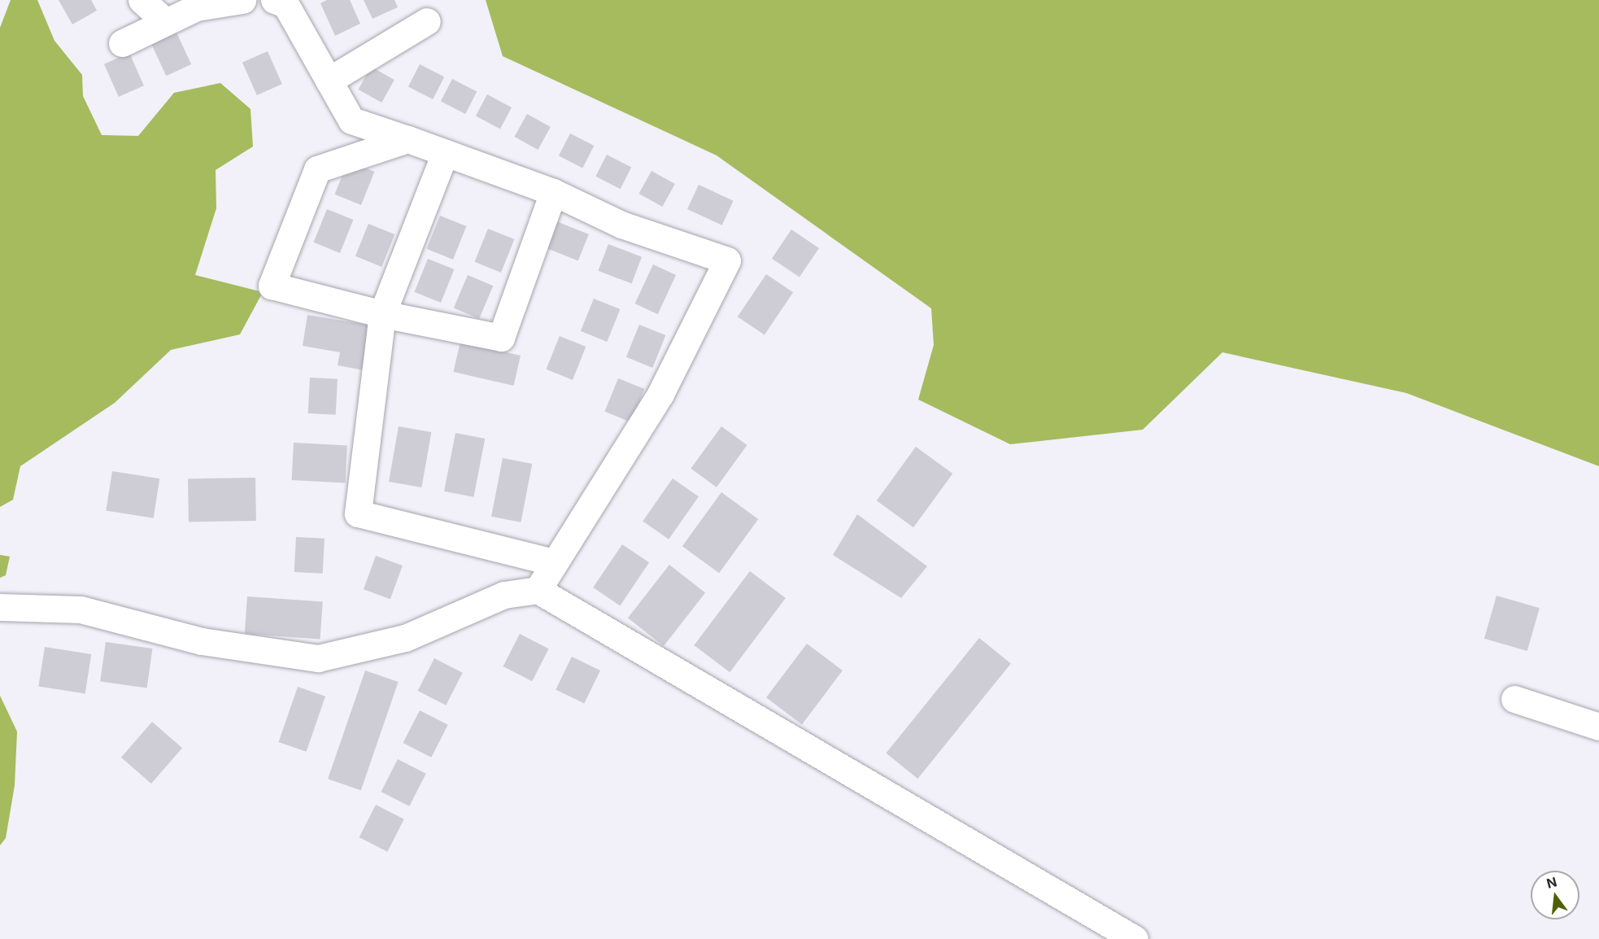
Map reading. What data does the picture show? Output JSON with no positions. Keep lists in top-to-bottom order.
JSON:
{
  "north": "top"
}
